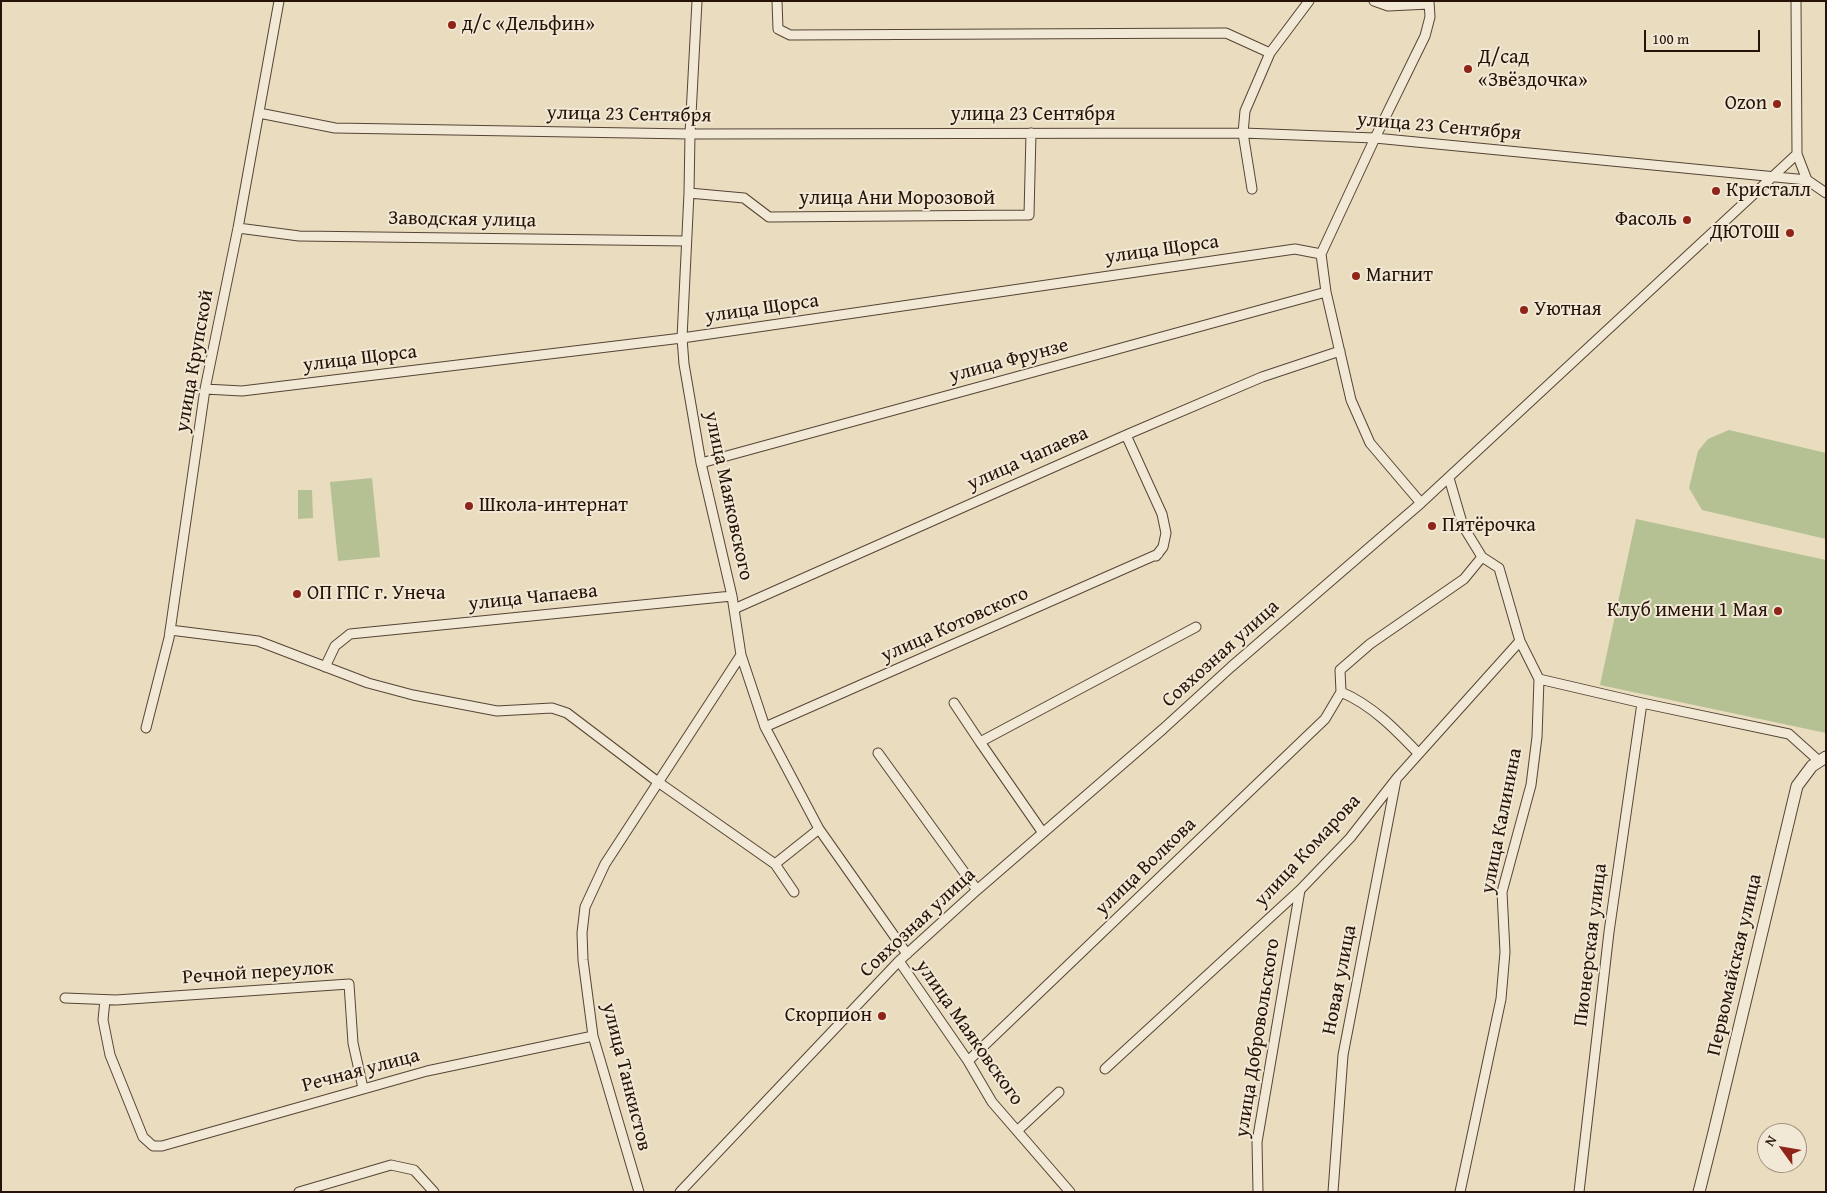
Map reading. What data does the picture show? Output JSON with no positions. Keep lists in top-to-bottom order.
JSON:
{
  "streets": {
    "street": [
      "улица 23 Сентября",
      "улица Ани Морозовой",
      "Заводская улица",
      "улица Щорса",
      "улица Крупской",
      "улица Фрунзе",
      "улица Чапаева",
      "улица Маяковского",
      "улица Котовского",
      "Совхозная улица",
      "улица Калинина",
      "улица Комарова",
      "улица Волкова",
      "Пионерская улица",
      "Первомайская улица",
      "Речной переулок",
      "Новая улица",
      "улица Добровольского",
      "Речная улица",
      "улица Танкистов"
    ]
  },
  "crossings": [
    ["улица 23 Сентября", "улица Ани Морозовой"],
    ["улица 23 Сентября", "улица Крупской"],
    ["улица 23 Сентября", "улица Маяковского"],
    ["улица 23 Сентября", "Совхозная улица"],
    ["улица Ани Морозовой", "улица Маяковского"],
    ["Заводская улица", "улица Крупской"],
    ["Заводская улица", "улица Маяковского"],
    ["улица Щорса", "улица Крупской"],
    ["улица Щорса", "улица Маяковского"],
    ["улица Фрунзе", "улица Маяковского"],
    ["улица Чапаева", "улица Маяковского"],
    ["улица Чапаева", "улица Котовского"],
    ["улица Маяковского", "улица Котовского"],
    ["улица Маяковского", "Совхозная улица"],
    ["улица Маяковского", "улица Волкова"],
    ["улица Маяковского", "улица Танкистов"],
    ["Совхозная улица", "улица Калинина"],
    ["улица Калинина", "улица Комарова"],
    ["улица Комарова", "Новая улица"],
    ["улица Комарова", "улица Добровольского"],
    ["Речной переулок", "Речная улица"],
    ["Речная улица", "улица Танкистов"]
  ],
  "places": [
    "д/с «Дельфин»",
    "Д/сад «Звёздочка»",
    "Ozon",
    "Кристалл",
    "Фасоль",
    "ДЮТОШ",
    "Магнит",
    "Уютная",
    "Школа-интернат",
    "Пятёрочка",
    "ОП ГПС г. Унеча",
    "Клуб имени 1 Мая",
    "Скорпион"
  ],
  "scale_bar": "100 m",
  "north": "top left"
}
